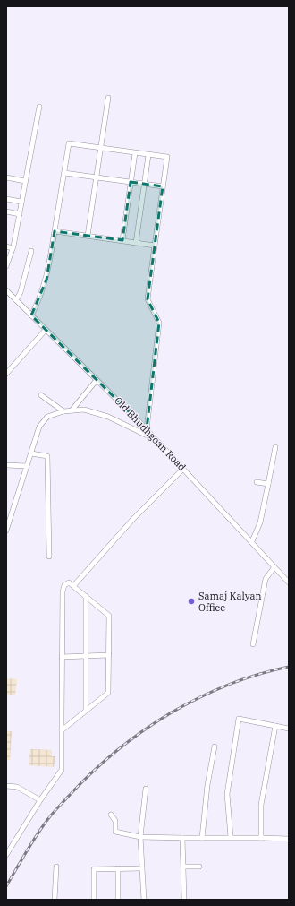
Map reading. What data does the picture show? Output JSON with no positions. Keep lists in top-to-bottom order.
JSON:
{
  "streets": {
    "street": ["Old Bhudhgoan Road"]
  },
  "places": ["Samaj Kalyan Office"]
}
